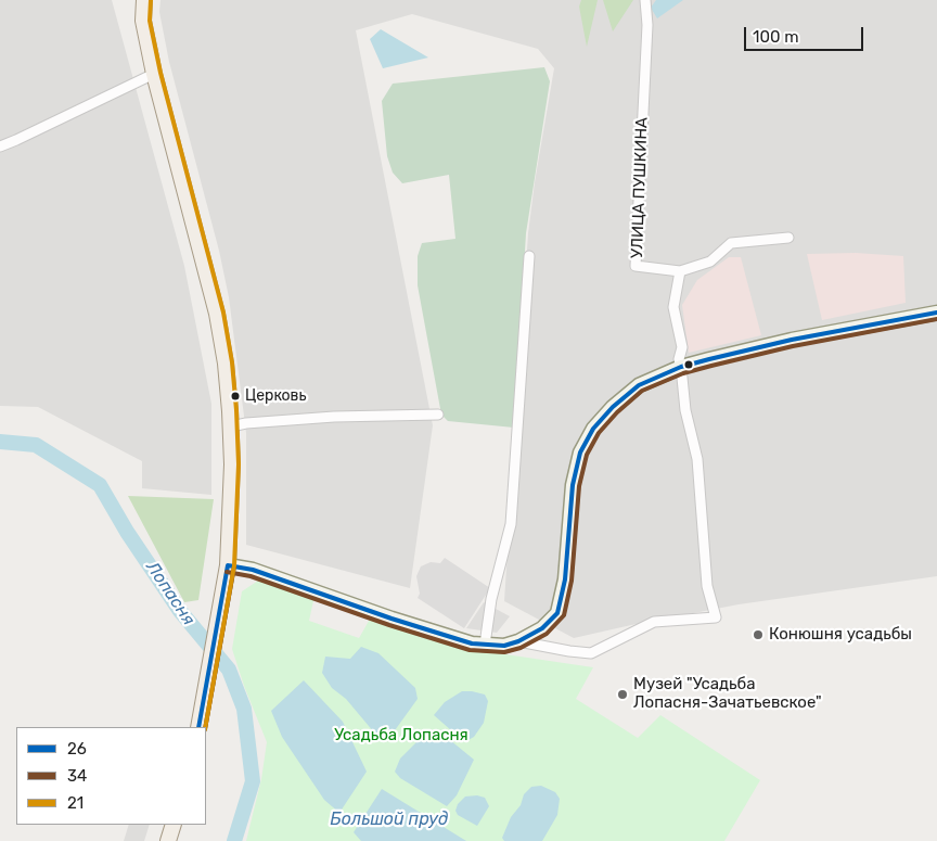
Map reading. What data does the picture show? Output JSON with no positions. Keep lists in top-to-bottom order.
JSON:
{
  "streets": {
    "street": ["УЛИЦА ПУШКИНА"]
  },
  "water": ["Лопасня", "Большой пруд"],
  "parks": ["Усадьба Лопасня"],
  "places": ["Церковь", "Конюшня усадьбы", "Музей \"Усадьба Лопасня-Зачатьевское\""],
  "lines": ["transit line 21", "transit line 26", "transit line 34"],
  "legend": ["26", "34", "21"],
  "scale_bar": "100 m"
}
